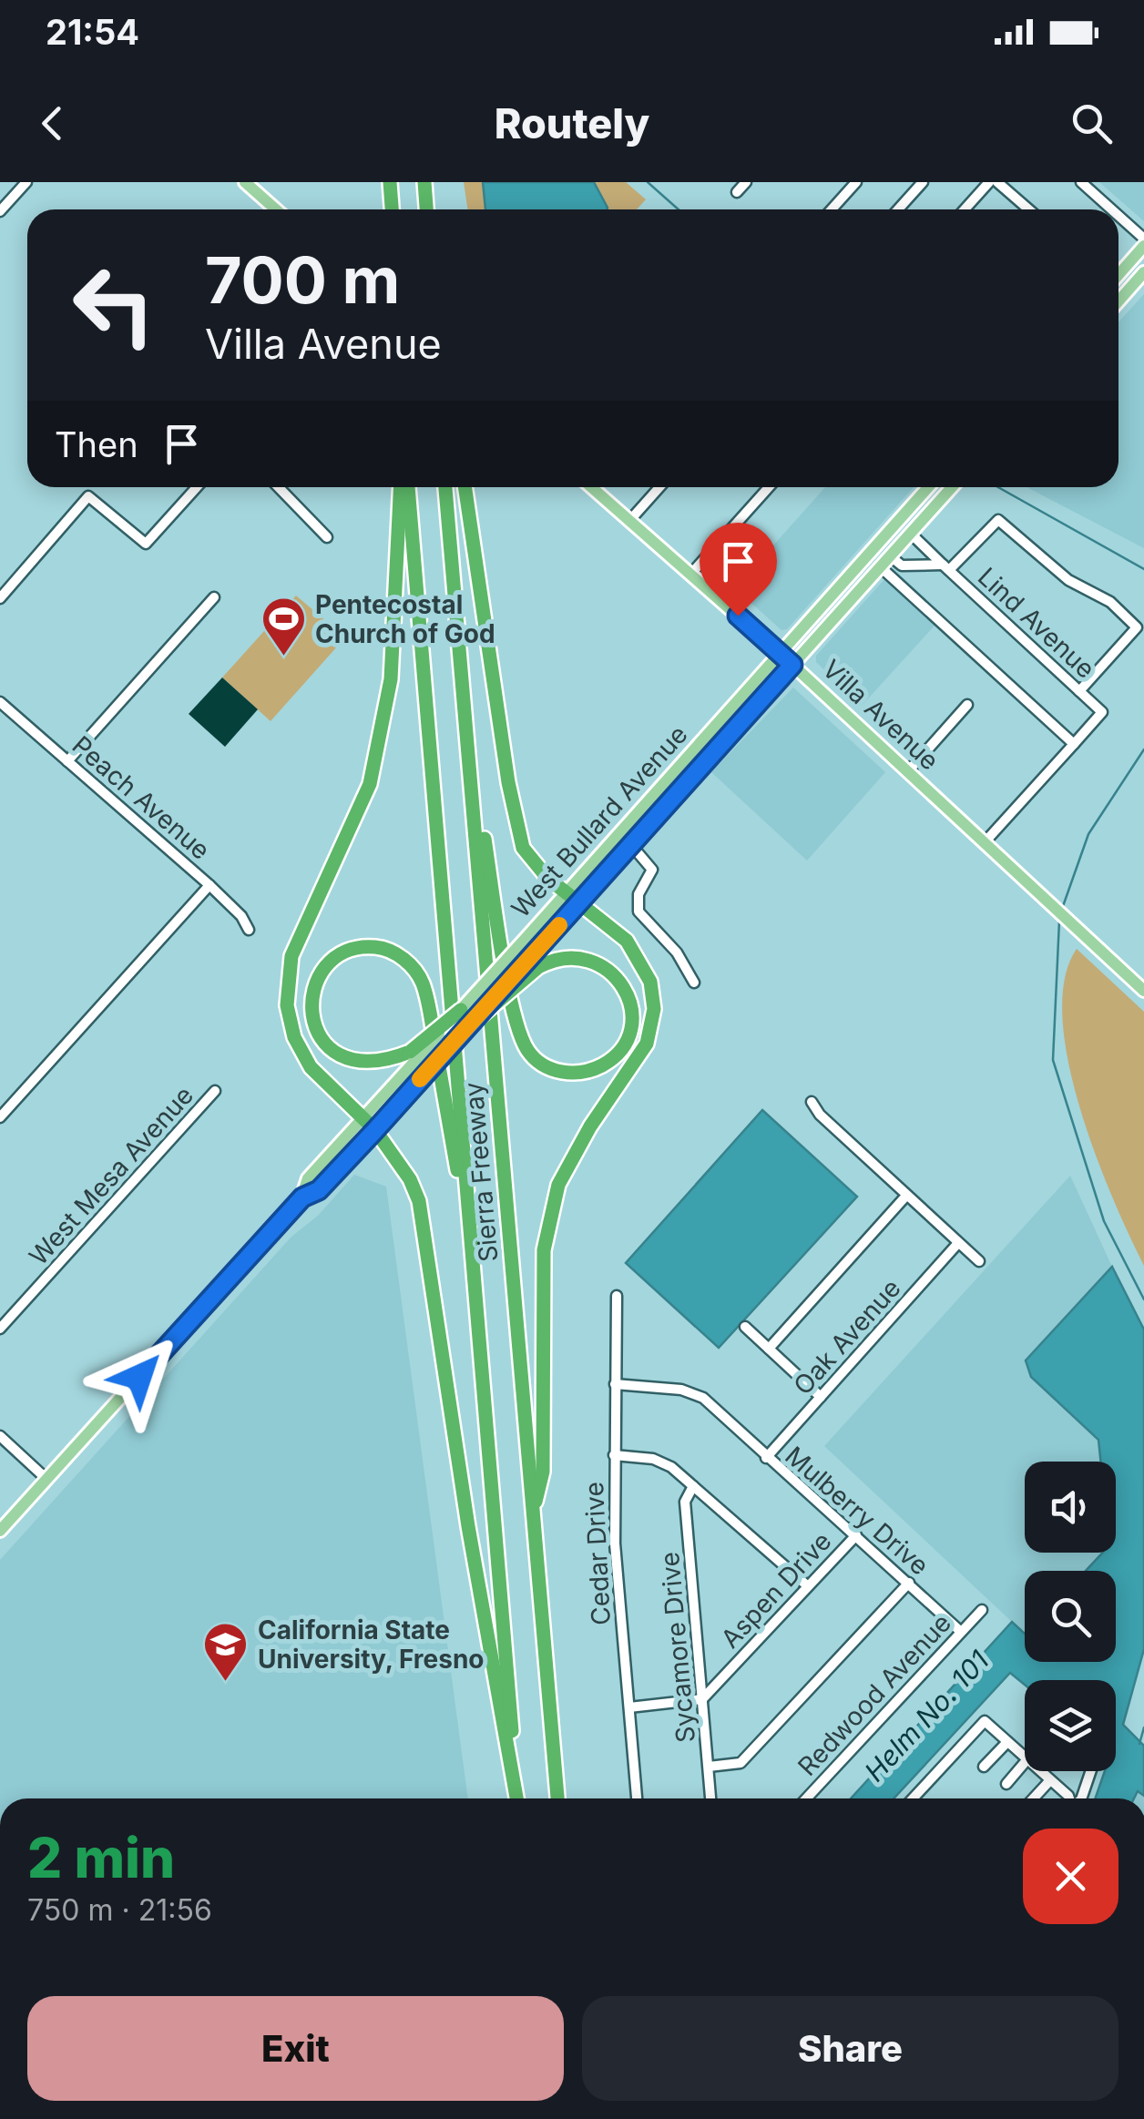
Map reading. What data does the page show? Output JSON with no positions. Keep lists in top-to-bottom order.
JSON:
{
  "streets": {
    "highway": ["Sierra Freeway"],
    "main road": ["Villa Avenue", "West Bullard Avenue"],
    "street": [
      "Lind Avenue",
      "Peach Avenue",
      "West Mesa Avenue",
      "Oak Avenue",
      "Mulberry Drive",
      "Cedar Drive",
      "Aspen Drive",
      "Sycamore Drive",
      "Redwood Avenue"
    ]
  },
  "crossings": [
    ["Lind Avenue", "West Bullard Avenue"],
    ["Villa Avenue", "West Bullard Avenue"],
    ["Oak Avenue", "Mulberry Drive"],
    ["Mulberry Drive", "Cedar Drive"],
    ["Mulberry Drive", "Aspen Drive"],
    ["Mulberry Drive", "Redwood Avenue"],
    ["Aspen Drive", "Sycamore Drive"]
  ],
  "water": ["Helm No. 101"],
  "places": {
    "sports": ["Pentecostal Church of God"],
    "school or university": ["California State University, Fresno"]
  },
  "page": {
    "status": "21:54",
    "header": "Routely",
    "turn": ["700 m", "Villa Avenue"],
    "then": "Then",
    "heading": ["2 min", "750 m · 21:56"],
    "buttons": ["Exit", "Share"]
  }
}
